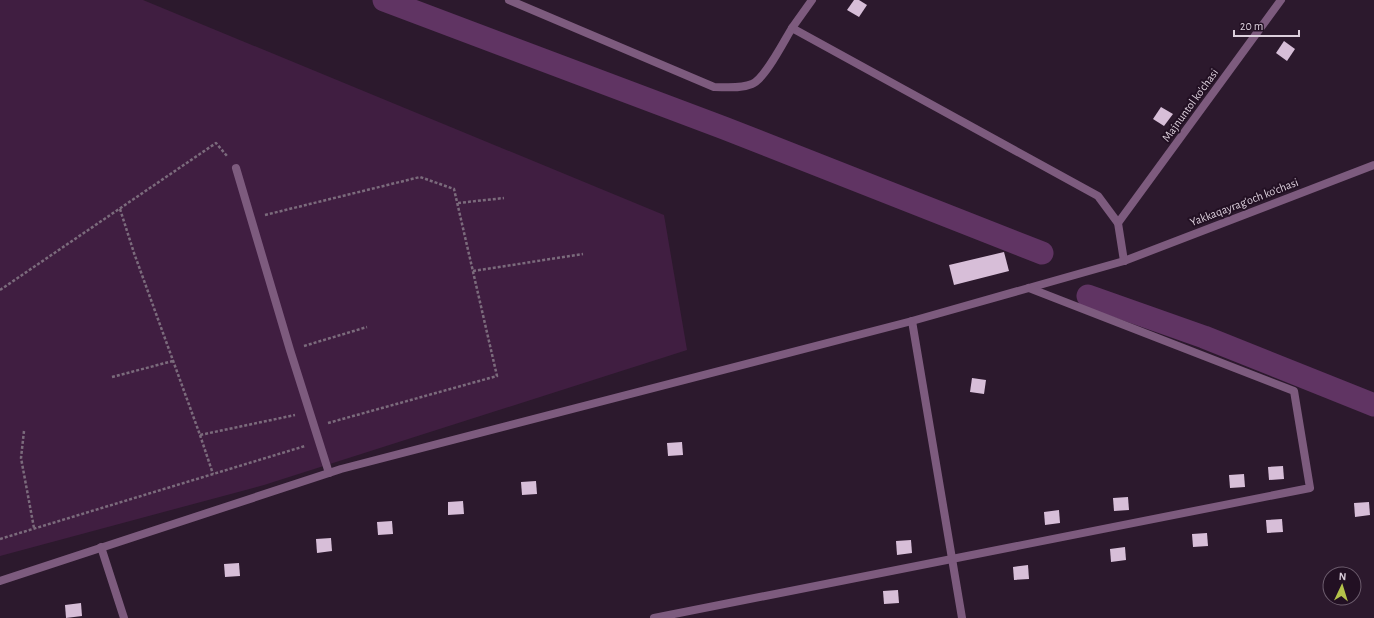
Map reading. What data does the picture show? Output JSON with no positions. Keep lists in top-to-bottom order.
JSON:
{
  "streets": {
    "street": ["Majnuntol ko'chasi", "Yakkaqayrag'och ko'chasi"]
  },
  "scale_bar": "20 m",
  "north": "top"
}
